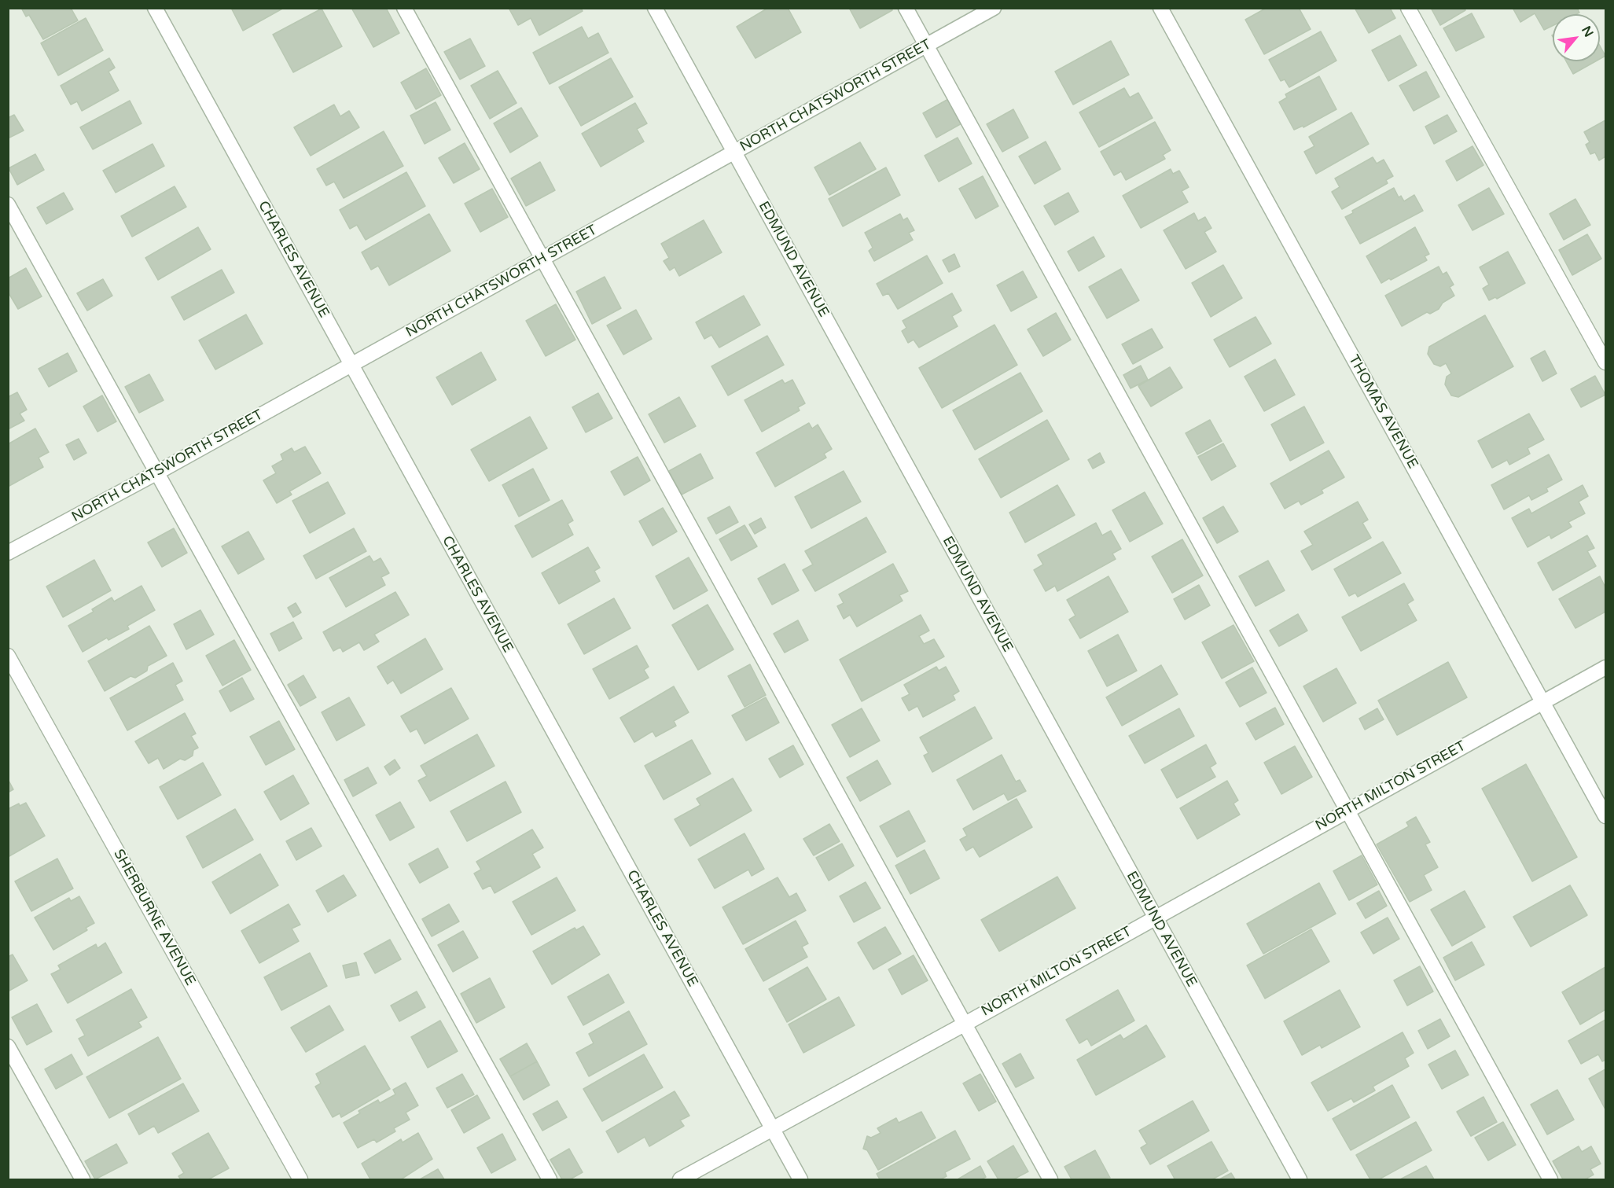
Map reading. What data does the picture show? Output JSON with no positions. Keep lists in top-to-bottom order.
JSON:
{
  "streets": {
    "street": [
      "NORTH CHATSWORTH STREET",
      "CHARLES AVENUE",
      "EDMUND AVENUE",
      "THOMAS AVENUE",
      "NORTH MILTON STREET",
      "SHERBURNE AVENUE"
    ]
  },
  "crossings": [
    ["NORTH CHATSWORTH STREET", "CHARLES AVENUE"],
    ["NORTH CHATSWORTH STREET", "EDMUND AVENUE"],
    ["CHARLES AVENUE", "NORTH MILTON STREET"],
    ["EDMUND AVENUE", "NORTH MILTON STREET"],
    ["THOMAS AVENUE", "NORTH MILTON STREET"]
  ],
  "north": "top right"
}
